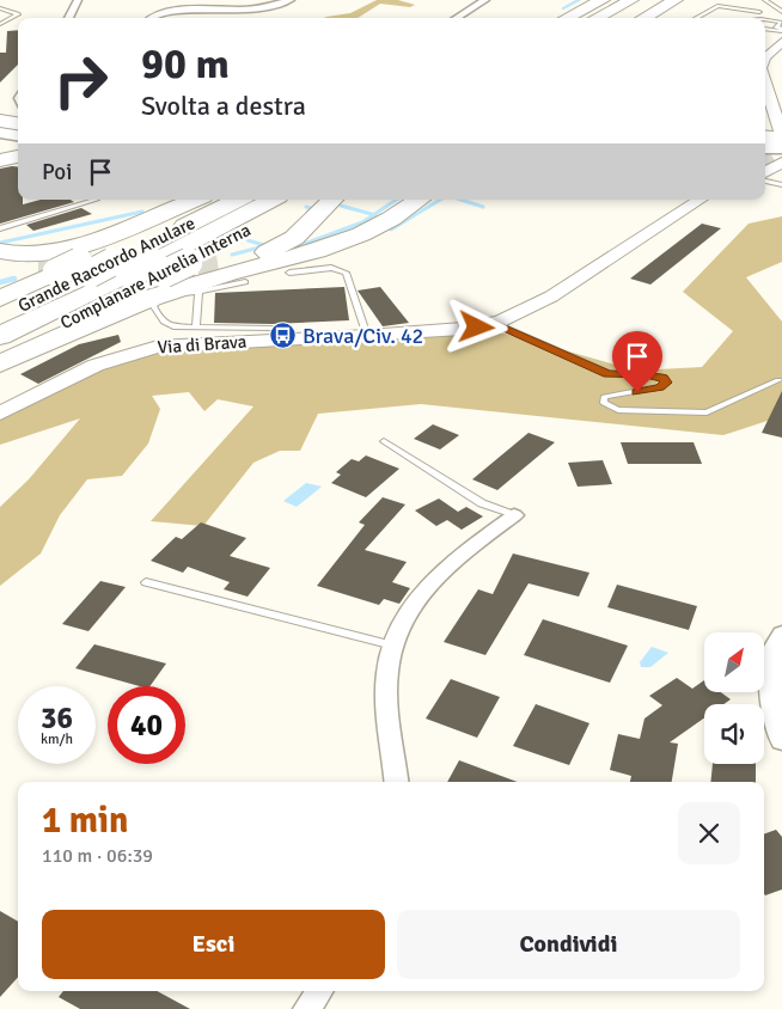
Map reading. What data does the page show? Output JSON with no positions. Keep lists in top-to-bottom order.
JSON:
{
  "streets": {
    "highway": ["Grande Raccordo Anulare", "Complanare Aurelia Interna"],
    "street": ["Via di Brava"]
  },
  "crossings": [
    ["Grande Raccordo Anulare", "Complanare Aurelia Interna"]
  ],
  "places": {
    "bus stop": ["Brava/Civ. 42"]
  },
  "north": "top right",
  "page": {
    "turn": ["90 m", "Svolta a destra"],
    "then": "Poi",
    "speed": "36 km/h",
    "limit": "40",
    "heading": ["1 min", "110 m · 06:39"],
    "buttons": ["Esci", "Condividi"]
  }
}
